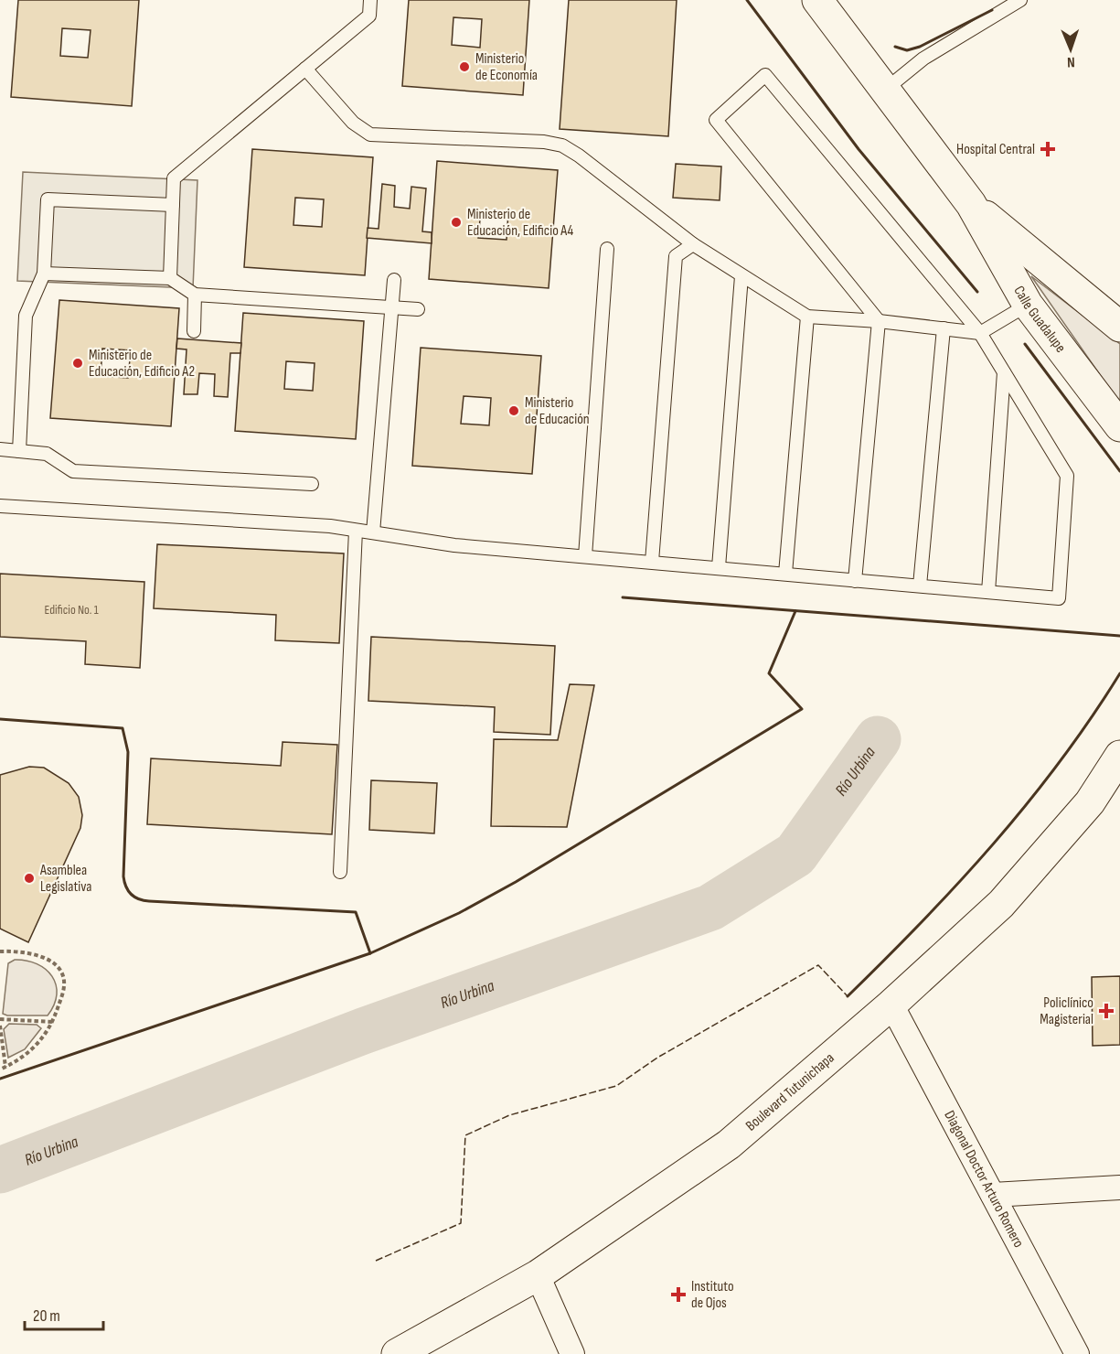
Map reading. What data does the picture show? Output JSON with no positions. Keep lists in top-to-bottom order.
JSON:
{
  "streets": {
    "main road": ["Calle Guadalupe", "Boulevard Tutunichapa"],
    "street": ["Diagonal Doctor Arturo Romero"]
  },
  "crossings": [
    ["Boulevard Tutunichapa", "Diagonal Doctor Arturo Romero"]
  ],
  "water": ["Río Urbina"],
  "places": {
    "other": [
      "Ministerio de Economía",
      "Ministerio de Educación, Edificio A4",
      "Ministerio de Educación, Edificio A2",
      "Ministerio de Educación",
      "Asamblea Legislativa"
    ],
    "health": ["Hospital Central", "Policlínico Magisterial", "Instituto de Ojos"]
  },
  "house_numbers": ["Edificio No. 1"],
  "scale_bar": "20 m",
  "north": "bottom"
}
